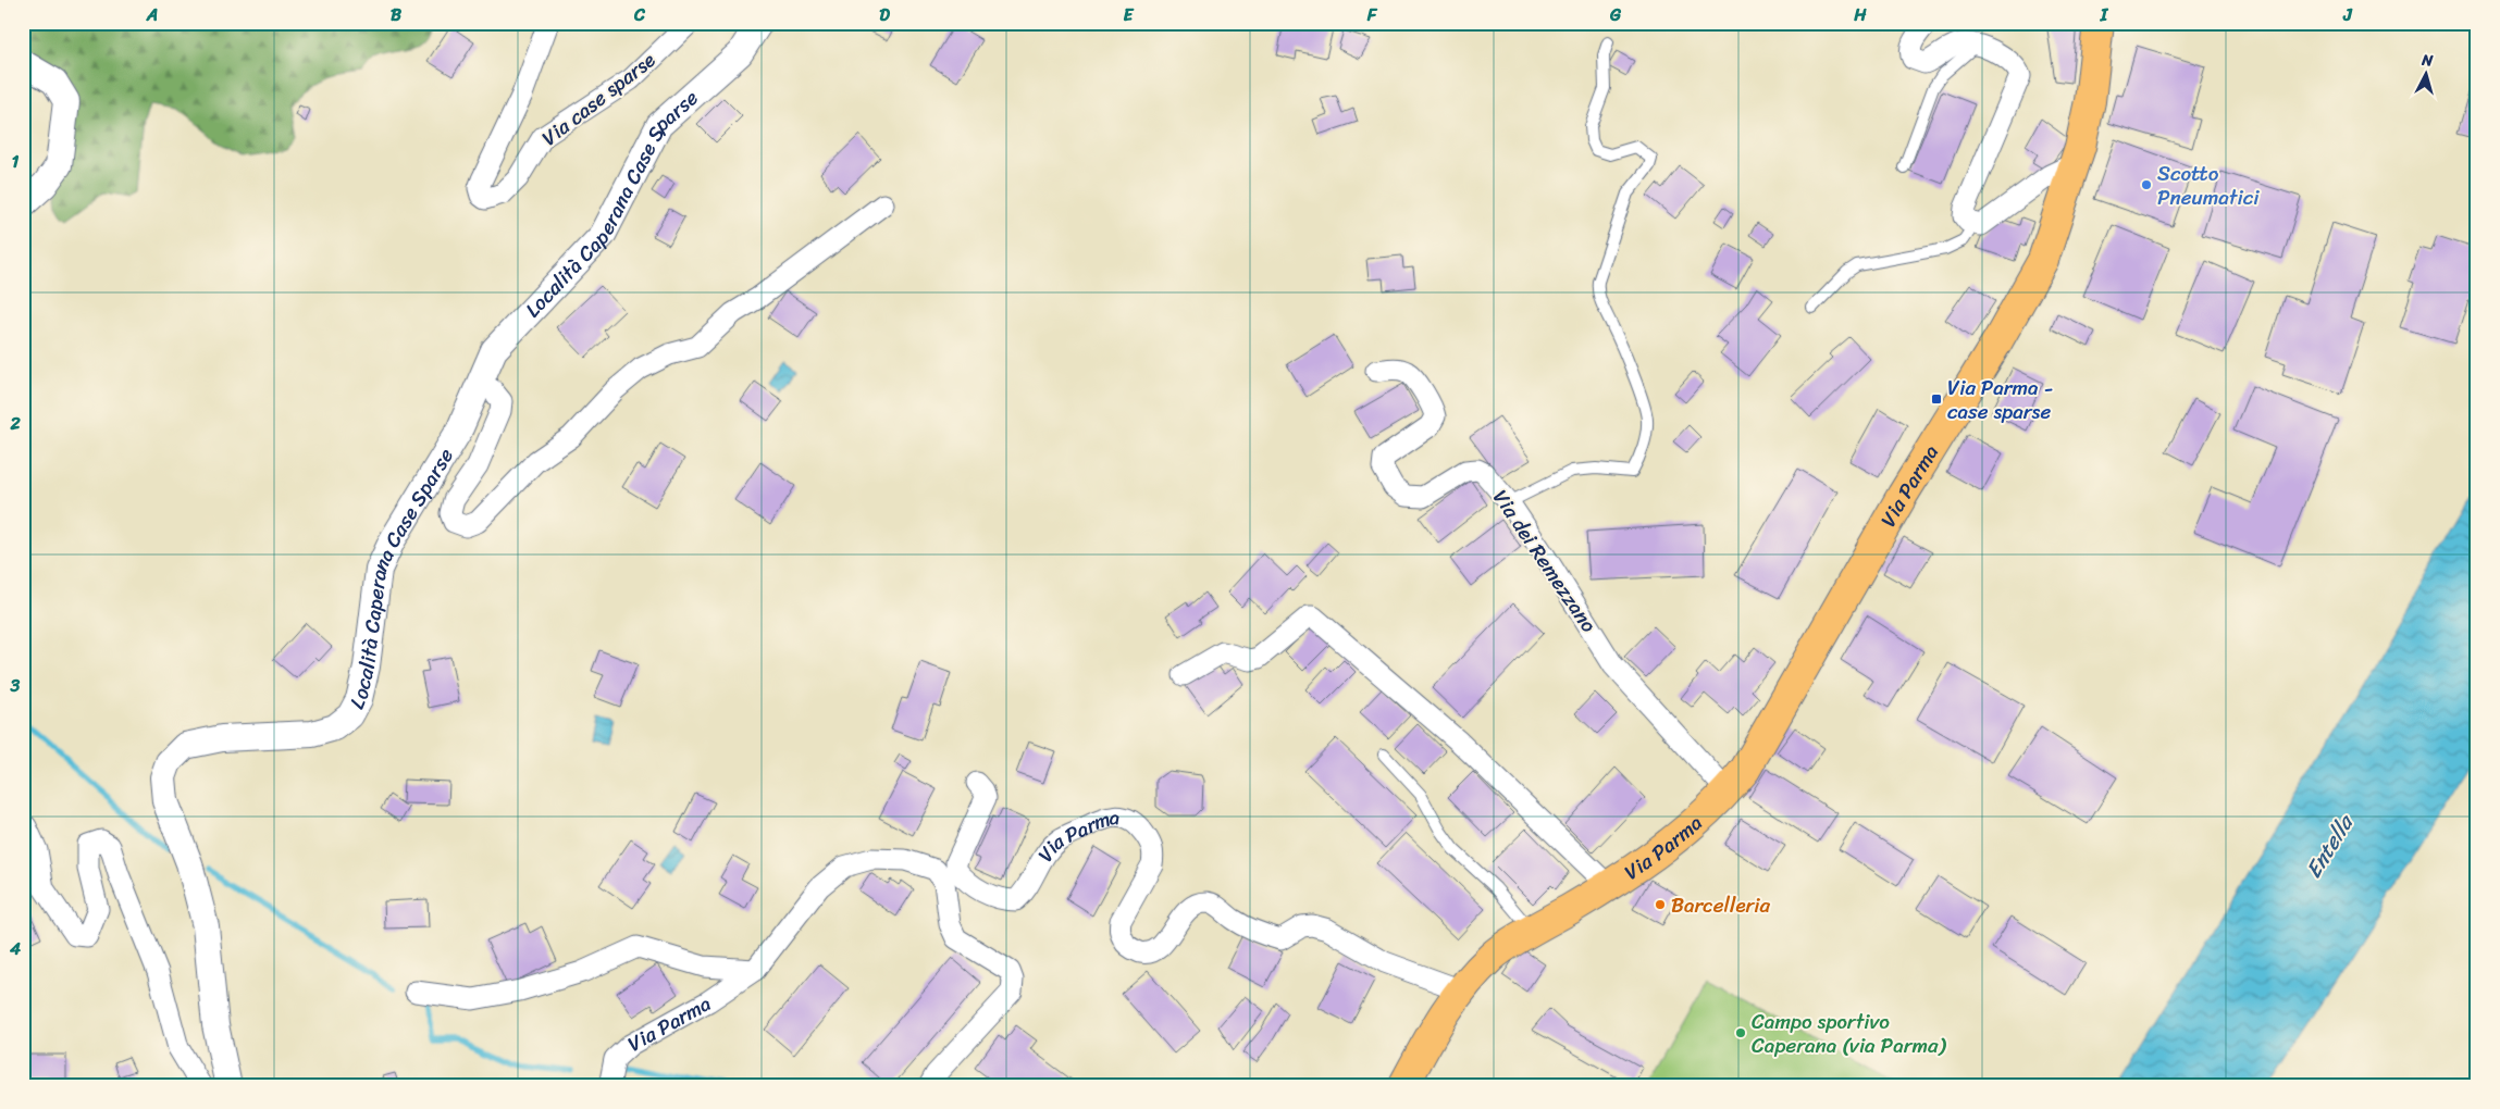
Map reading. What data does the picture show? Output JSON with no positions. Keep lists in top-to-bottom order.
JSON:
{
  "streets": {
    "main road": ["Via Parma"],
    "street": ["Via case sparse", "Località Caperana Case Sparse", "Via dei Remezzano"]
  },
  "crossings": [
    ["Via Parma", "Via dei Remezzano"]
  ],
  "water": ["Entella"],
  "places": {
    "other": ["Scotto Pneumatici", "Barcelleria", "Campo sportivo Caperana (via Parma)"],
    "transit": ["Via Parma - case sparse"]
  },
  "north": "top",
  "grid": {
    "columns": [
      "A",
      "B",
      "C",
      "D",
      "E",
      "F",
      "G",
      "H",
      "I",
      "J"
    ],
    "rows": [
      "1",
      "2",
      "3",
      "4"
    ]
  }
}
